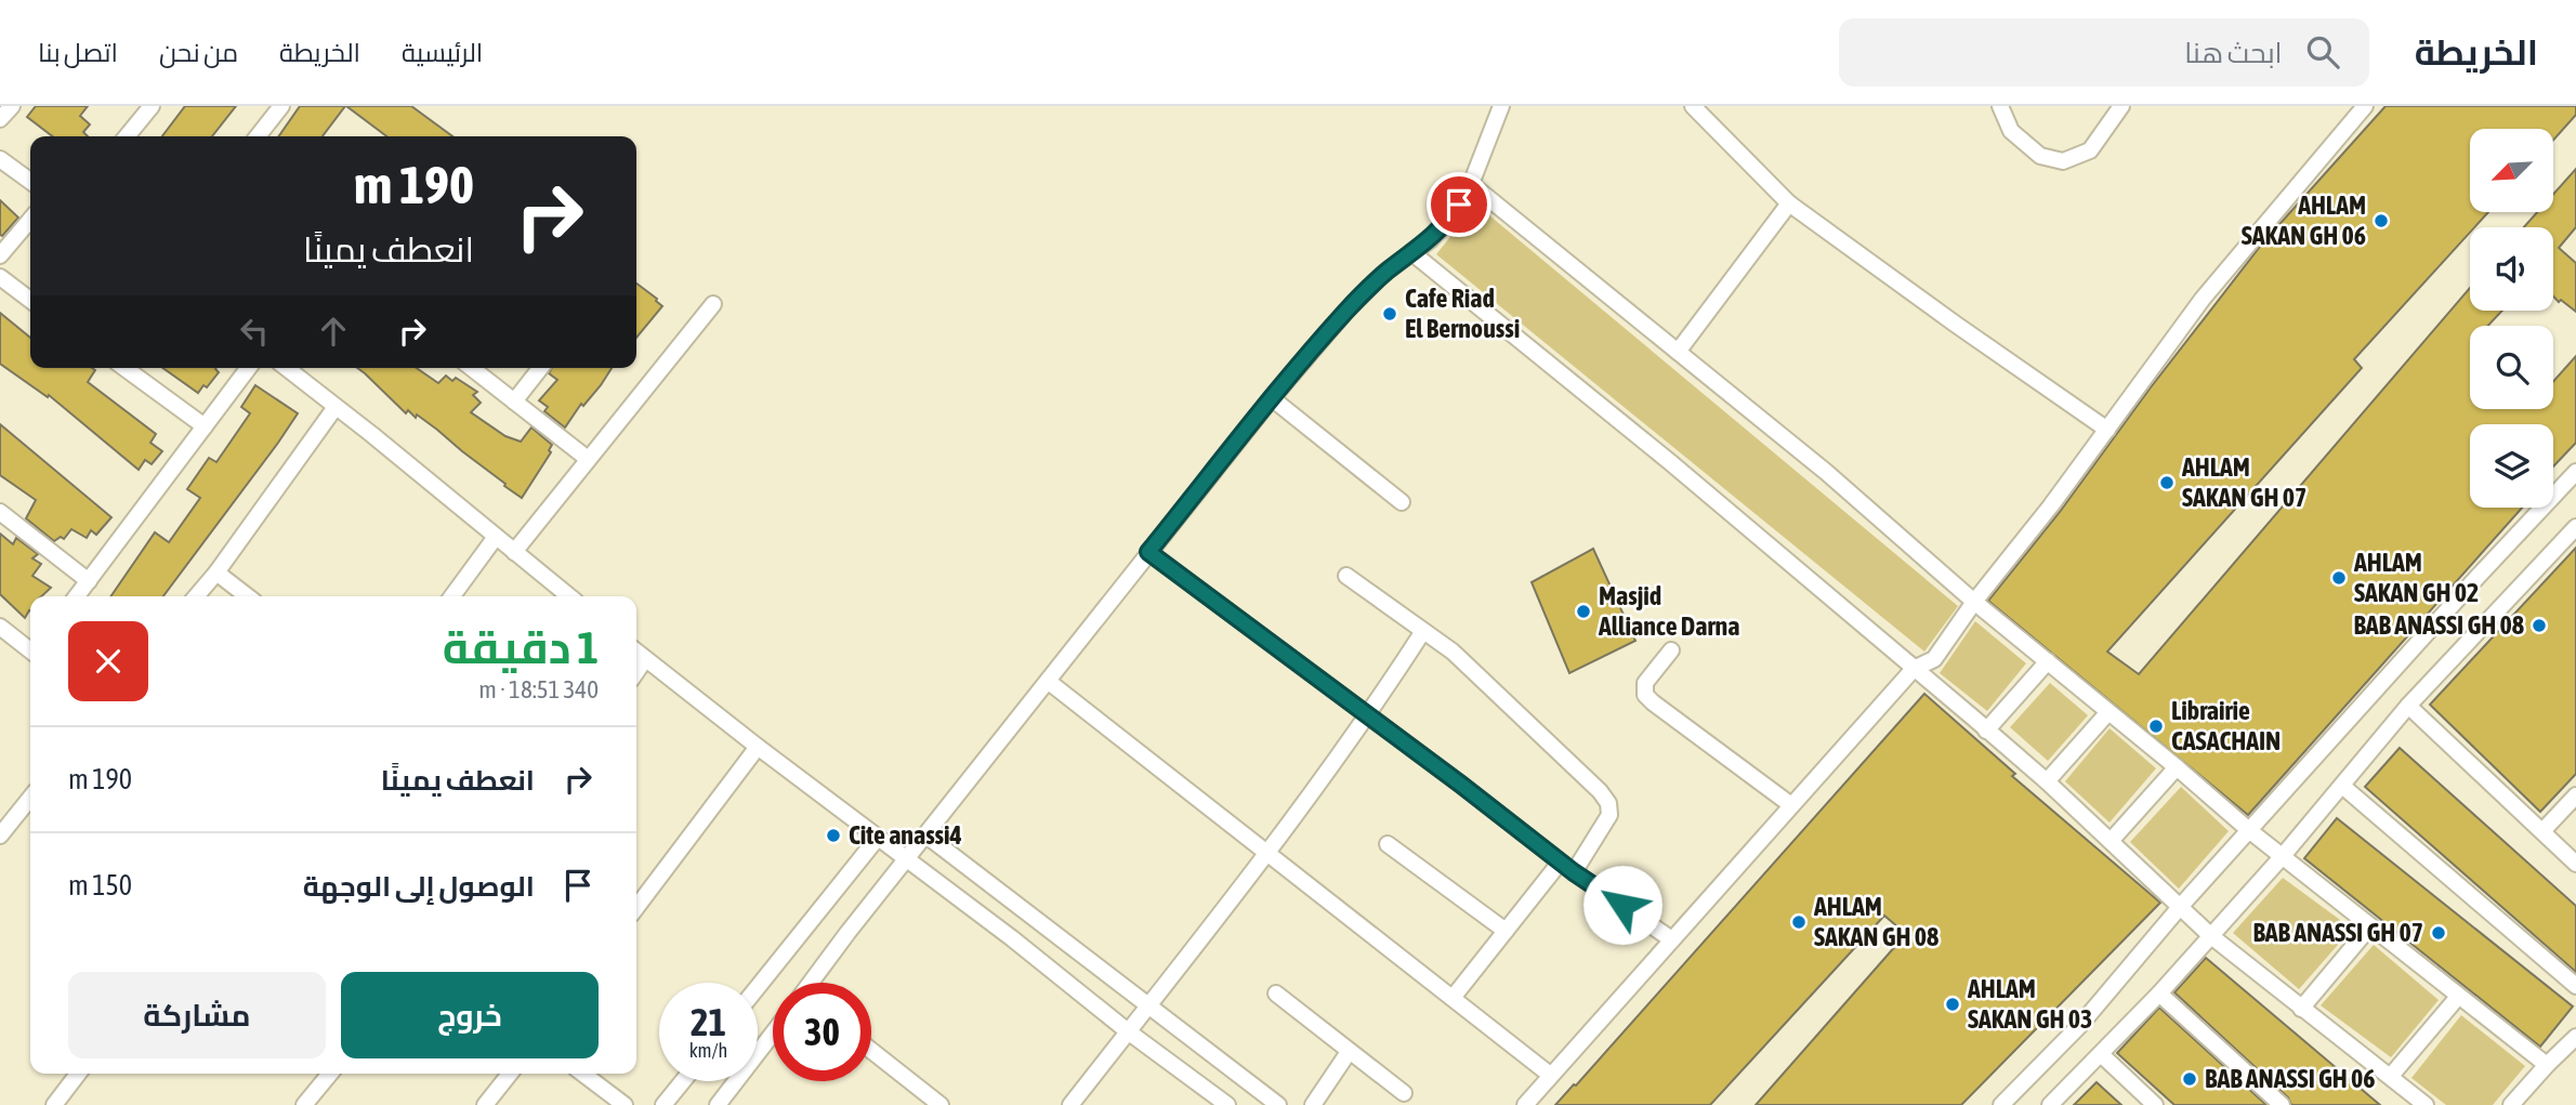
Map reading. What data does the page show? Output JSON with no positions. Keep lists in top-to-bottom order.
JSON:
{
  "places": [
    "AHLAM SAKAN GH 06",
    "Cafe Riad El Bernoussi",
    "AHLAM SAKAN GH 07",
    "AHLAM SAKAN GH 02",
    "Masjid Alliance Darna",
    "BAB ANASSI GH 08",
    "Librairie CASACHAIN",
    "Cite anassi4",
    "AHLAM SAKAN GH 08",
    "BAB ANASSI GH 07",
    "AHLAM SAKAN GH 03",
    "BAB ANASSI GH 06"
  ],
  "north": "bottom left",
  "page": {
    "header": "الخريطة",
    "search": "ابحث هنا",
    "nav": [
      "الرئيسية",
      "الخريطة",
      "من نحن",
      "اتصل بنا"
    ],
    "turn": ["190 m", "انعطف يمينًا"],
    "heading": ["1 دقيقة", "340 m · 18:51"],
    "list": [
      {
        "name": "انعطف يمينًا",
        "value": "190 m"
      },
      {
        "name": "الوصول إلى الوجهة",
        "value": "150 m"
      }
    ],
    "buttons": ["خروج", "مشاركة"],
    "speed": "21 km/h",
    "limit": "30"
  }
}
